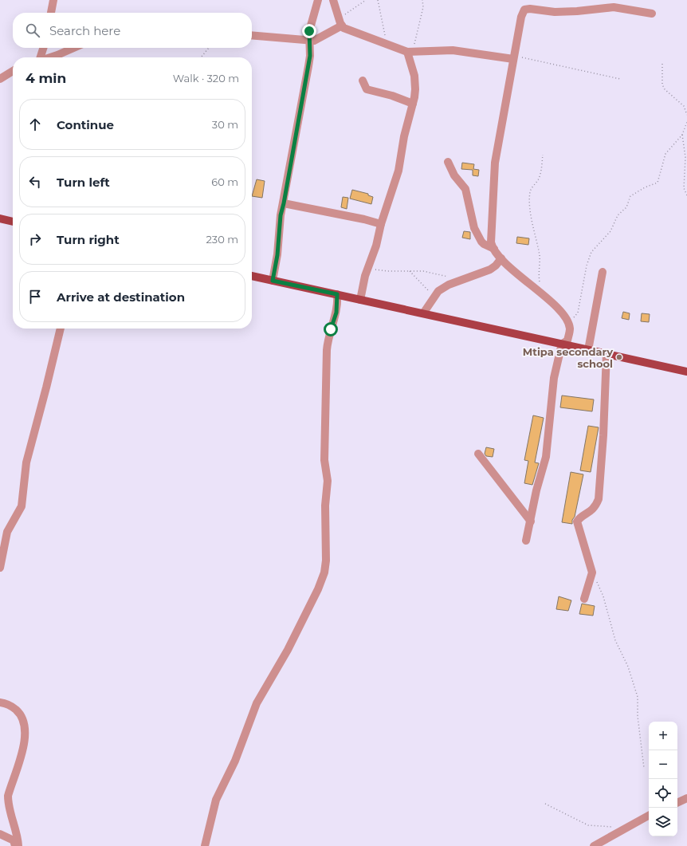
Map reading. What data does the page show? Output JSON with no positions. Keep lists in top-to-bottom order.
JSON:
{
  "places": ["Mtipa secondary school"],
  "page": {
    "search": "Search here",
    "heading": ["4 min", "Walk · 320 m"],
    "list": [
      ["Continue", "30 m"],
      ["Turn left", "60 m"],
      ["Turn right", "230 m"],
      "Arrive at destination"
    ],
    "map_buttons": ["+", "−"]
  }
}
